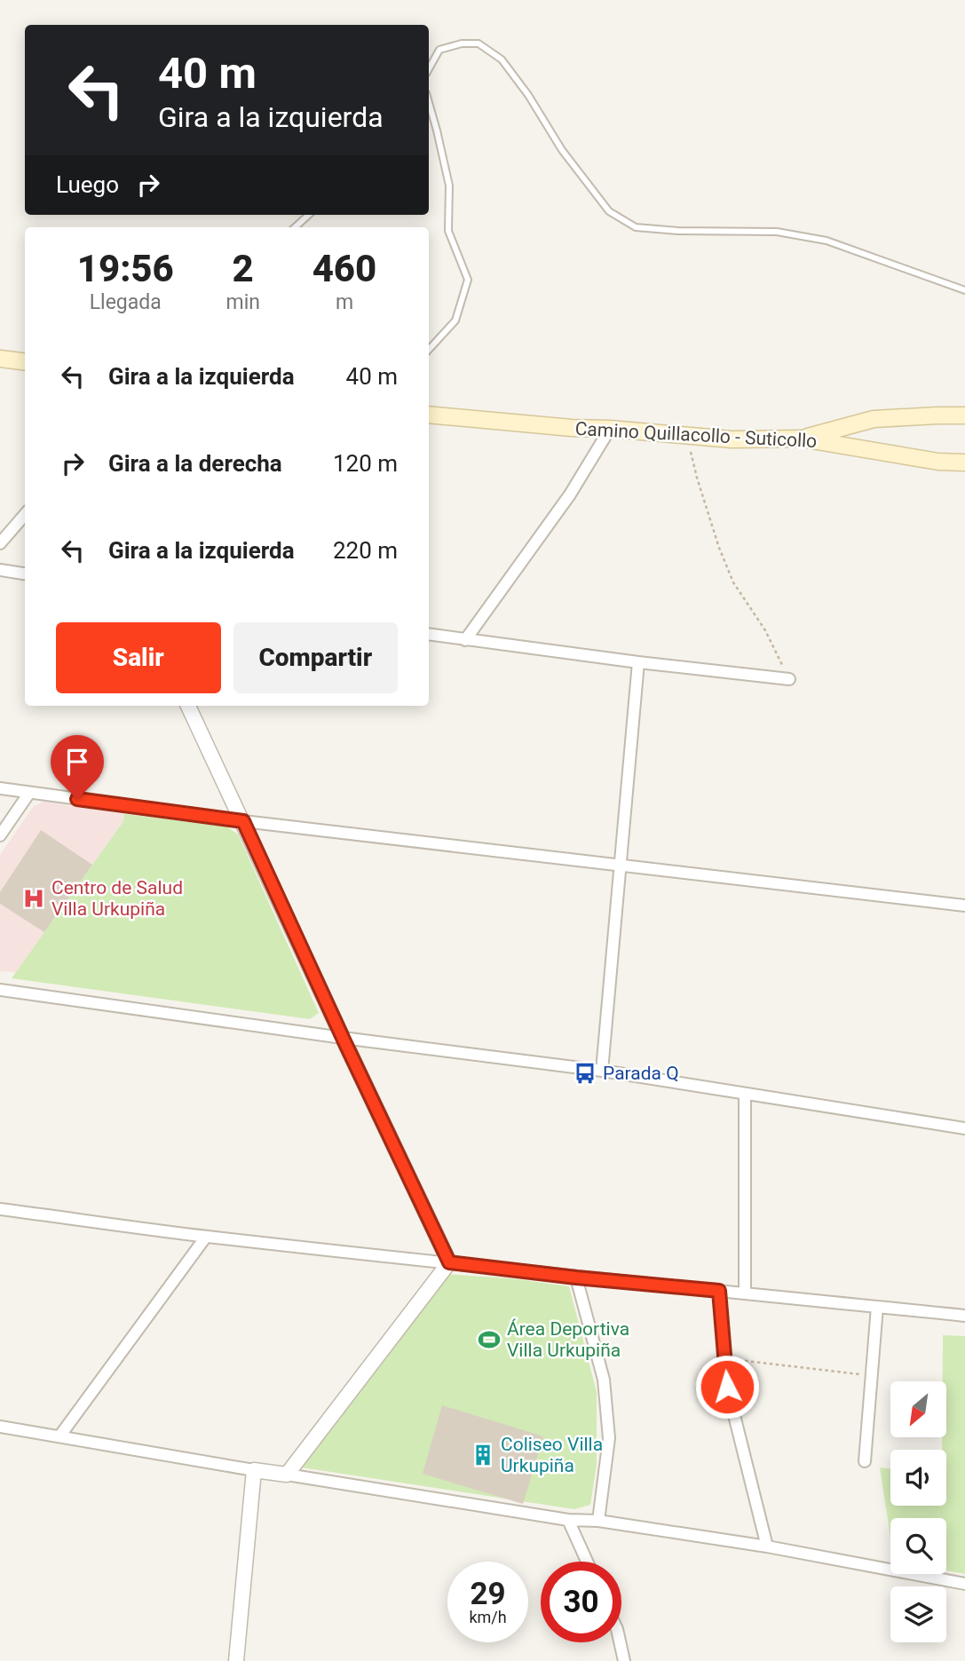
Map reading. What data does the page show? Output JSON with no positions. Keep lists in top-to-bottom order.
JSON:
{
  "streets": {
    "main road": ["Camino Quillacollo - Suticollo"]
  },
  "places": {
    "hospital": ["Centro de Salud Villa Urkupiña"],
    "bus stop": ["Parada Q"],
    "sports": ["Área Deportiva Villa Urkupiña"],
    "building": ["Coliseo Villa Urkupiña"]
  },
  "north": "bottom left",
  "page": {
    "turn": ["40 m", "Gira a la izquierda"],
    "then": "Luego",
    "eta": [
      "19:56",
      "Llegada",
      "2",
      "min",
      "460",
      "m"
    ],
    "list": [
      {
        "name": "Gira a la izquierda",
        "value": "40 m"
      },
      {
        "name": "Gira a la derecha",
        "value": "120 m"
      },
      {
        "name": "Gira a la izquierda",
        "value": "220 m"
      }
    ],
    "buttons": ["Salir", "Compartir"],
    "speed": "29 km/h",
    "limit": "30"
  }
}
